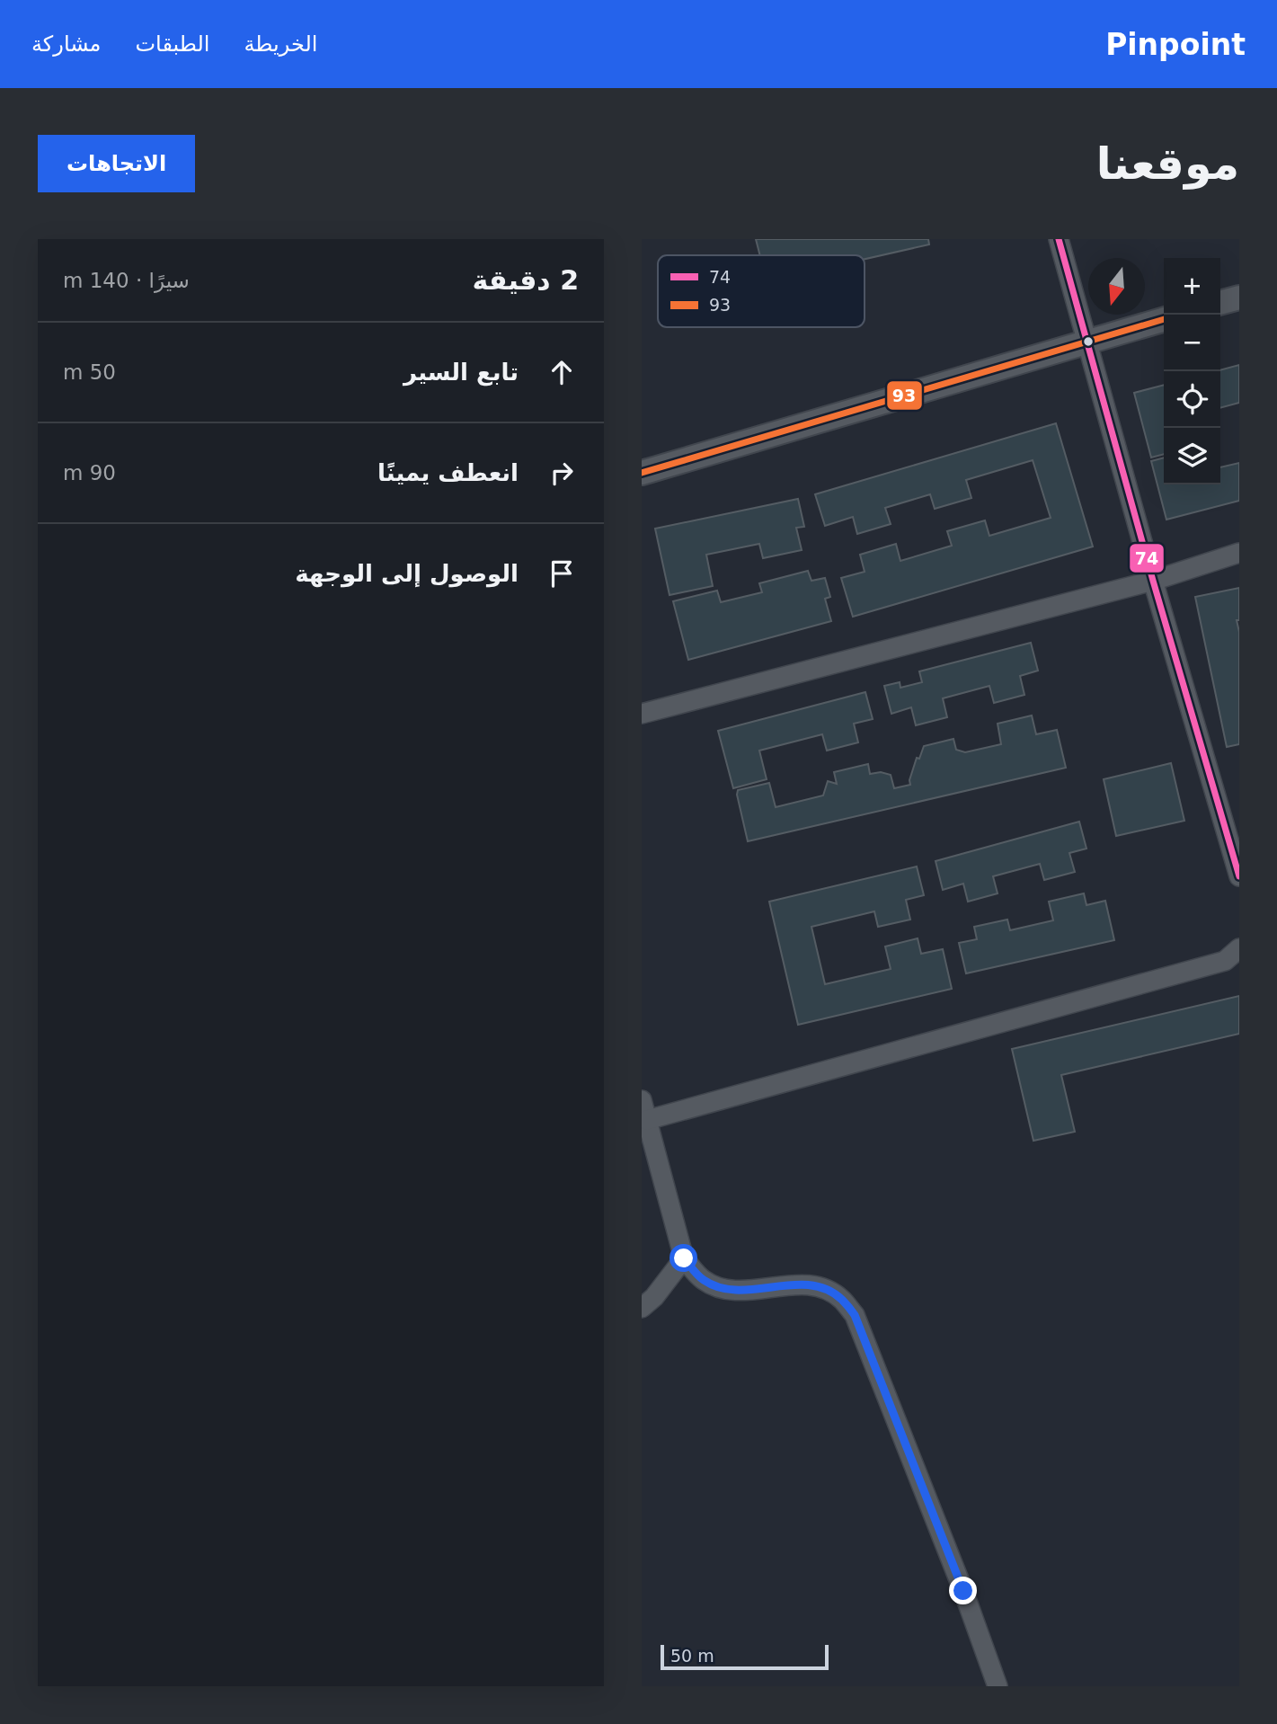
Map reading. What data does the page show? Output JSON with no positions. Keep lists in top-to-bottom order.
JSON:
{
  "lines": ["transit line 74", "transit line 93"],
  "legend": ["74", "93"],
  "scale_bar": "50 m",
  "north": "bottom",
  "page": {
    "header": "Pinpoint",
    "nav": ["الخريطة", "الطبقات", "مشاركة"],
    "buttons": "الاتجاهات",
    "title": "موقعنا",
    "heading": ["2 دقيقة", "سيرًا · 140 m"],
    "map_buttons": ["+", "−"],
    "list": [
      ["تابع السير", "50 m"],
      ["انعطف يمينًا", "90 m"],
      "الوصول إلى الوجهة"
    ],
    "scale": "50 m"
  }
}
